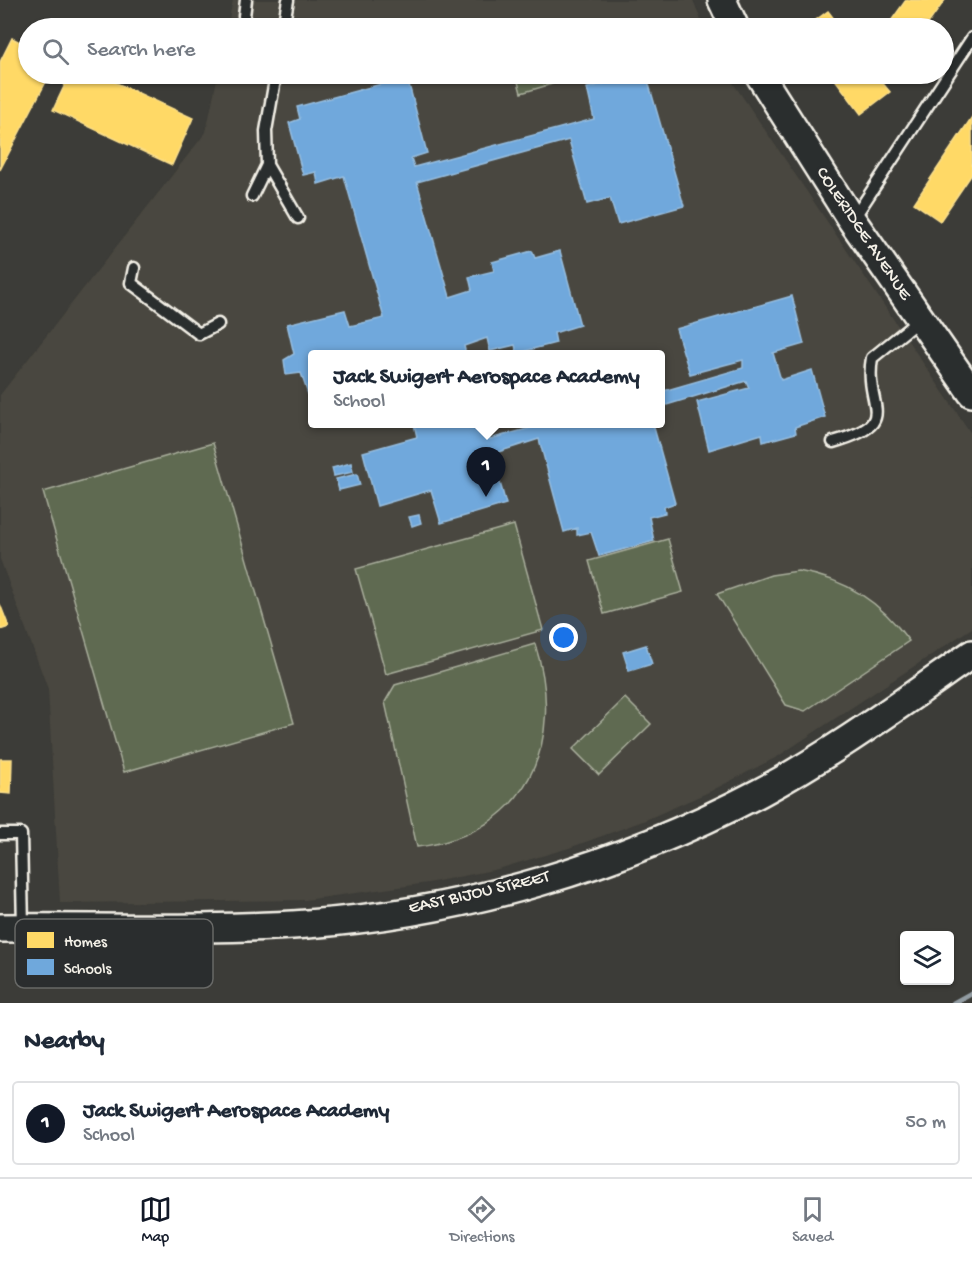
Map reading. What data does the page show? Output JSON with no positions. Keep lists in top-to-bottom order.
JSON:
{
  "streets": {
    "street": ["COLERIDGE AVENUE", "EAST BIJOU STREET"]
  },
  "legend": ["Homes", "Schools"],
  "page": {
    "search": "Search here",
    "popup": ["Jack Swigert Aerospace Academy", "School"],
    "pins": "1",
    "heading": "Nearby",
    "list": [
      {
        "mark": "1",
        "name": "Jack Swigert Aerospace Academy",
        "note": "School",
        "value": "50 m"
      }
    ],
    "nav": ["Map", "Directions", "Saved"]
  }
}
